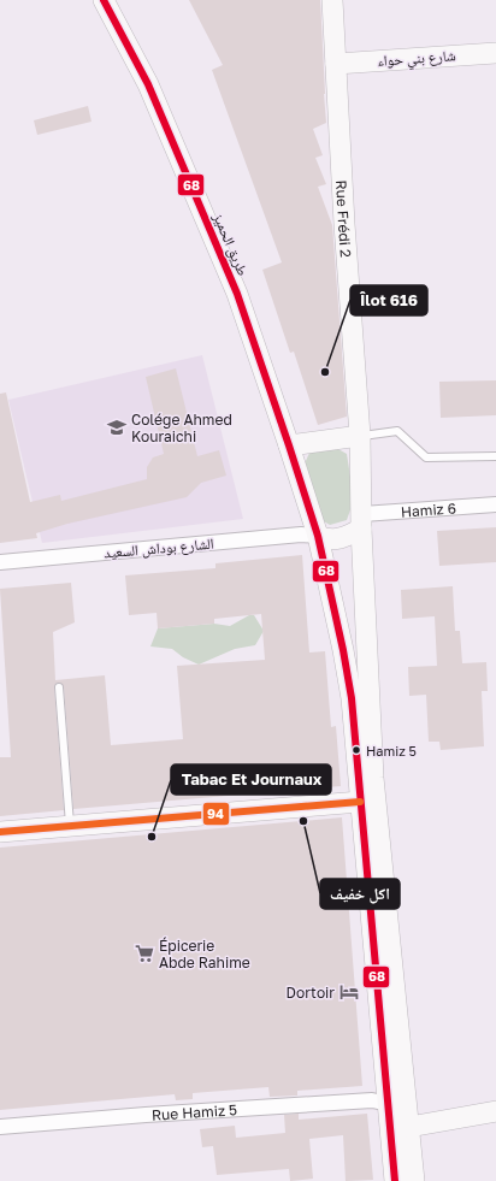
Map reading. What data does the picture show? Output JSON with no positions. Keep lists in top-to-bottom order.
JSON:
{
  "streets": {
    "main road": ["شارع بني حواء", "Rue Frédi 2", "طريق الحميز"],
    "street": ["Hamiz 6", "الشارع بوداش السعيد", "Rue Hamiz 5"]
  },
  "crossings": [
    ["شارع بني حواء", "Rue Frédi 2"]
  ],
  "places": {
    "other": [
      "Îlot 616",
      "Hamiz 5",
      "اكل خفيف",
      "Tabac Et Journaux"
    ],
    "school or university": ["Colége Ahmed Kouraichi"],
    "supermarket": ["Épicerie Abde Rahime"],
    "hotel": ["Dortoir"]
  },
  "lines": ["transit line 68", "transit line 94"]
}
